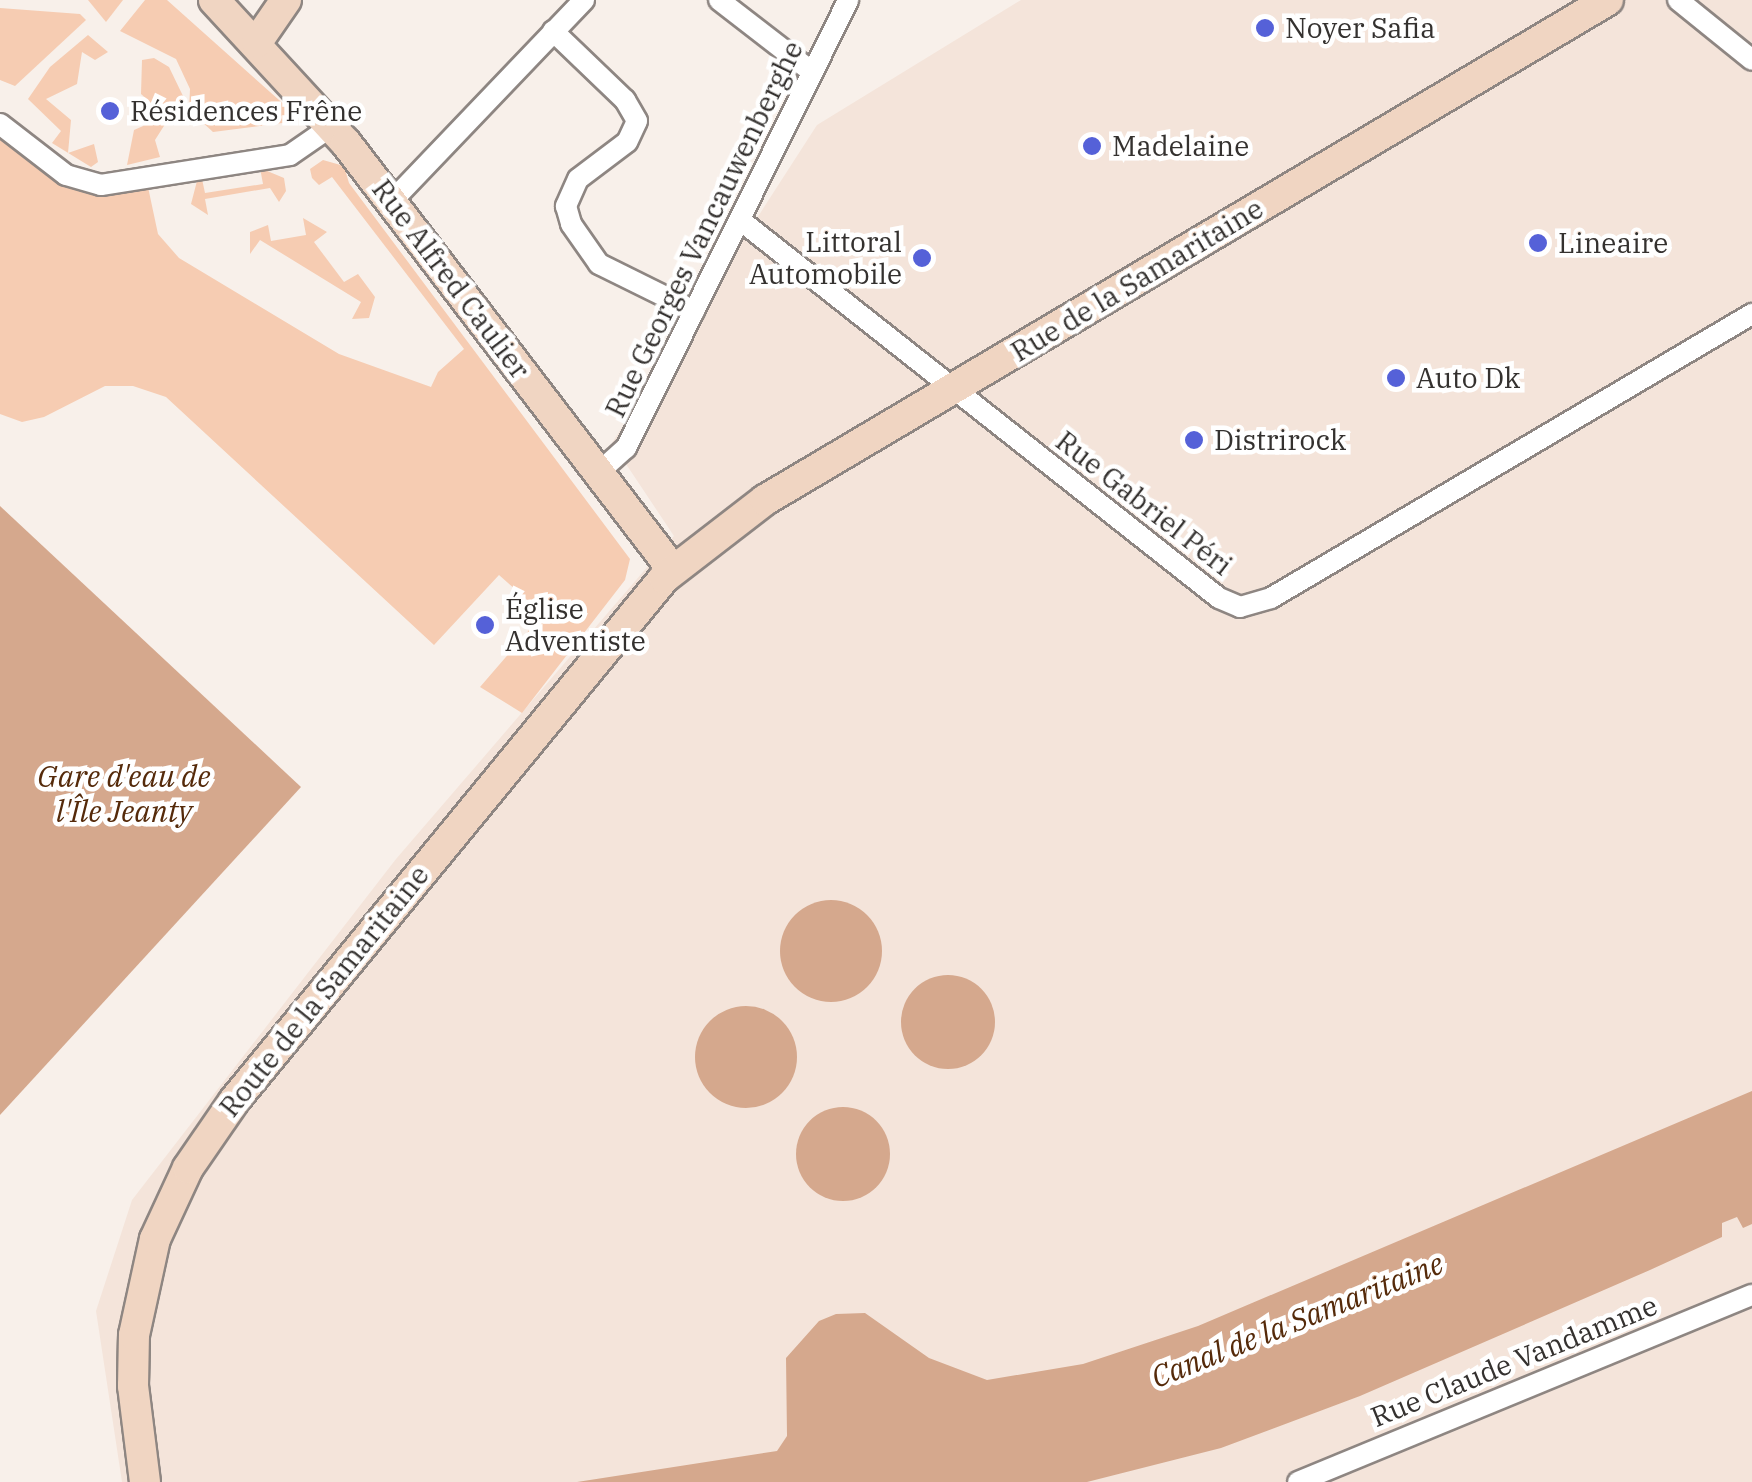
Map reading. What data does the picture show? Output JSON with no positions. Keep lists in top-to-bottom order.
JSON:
{
  "streets": {
    "street": [
      "Rue Georges Vancauwenberghe",
      "Rue Alfred Caulier",
      "Rue de la Samaritaine",
      "Rue Gabriel Péri",
      "Route de la Samaritaine",
      "Rue Claude Vandamme"
    ]
  },
  "crossings": [
    ["Rue Georges Vancauwenberghe", "Rue Alfred Caulier"],
    ["Rue Georges Vancauwenberghe", "Rue Gabriel Péri"],
    ["Rue Alfred Caulier", "Rue de la Samaritaine"],
    ["Rue Alfred Caulier", "Route de la Samaritaine"],
    ["Rue de la Samaritaine", "Rue Gabriel Péri"],
    ["Rue de la Samaritaine", "Route de la Samaritaine"]
  ],
  "water": ["Gare d'eau de l'Île Jeanty", "Canal de la Samaritaine"],
  "places": [
    "Noyer Safia",
    "Résidences Frêne",
    "Madelaine",
    "Lineaire",
    "Littoral Automobile",
    "Auto Dk",
    "Distrirock",
    "Église Adventiste"
  ]
}
